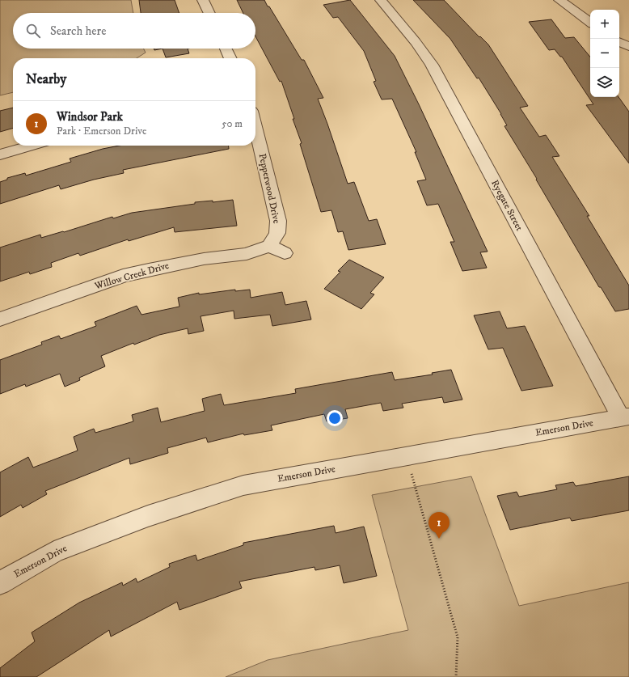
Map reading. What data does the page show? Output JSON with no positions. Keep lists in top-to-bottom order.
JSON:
{
  "streets": {
    "street": [
      "Pepperwood Drive",
      "Ryegate Street",
      "Willow Creek Drive",
      "Emerson Drive"
    ]
  },
  "crossings": [
    ["Pepperwood Drive", "Willow Creek Drive"],
    ["Ryegate Street", "Emerson Drive"]
  ],
  "page": {
    "map_buttons": ["+", "−"],
    "search": "Search here",
    "heading": "Nearby",
    "list": [
      {
        "mark": "1",
        "name": "Windsor Park",
        "note": "Park · Emerson Drive",
        "value": "50 m"
      }
    ],
    "pins": "1"
  }
}
